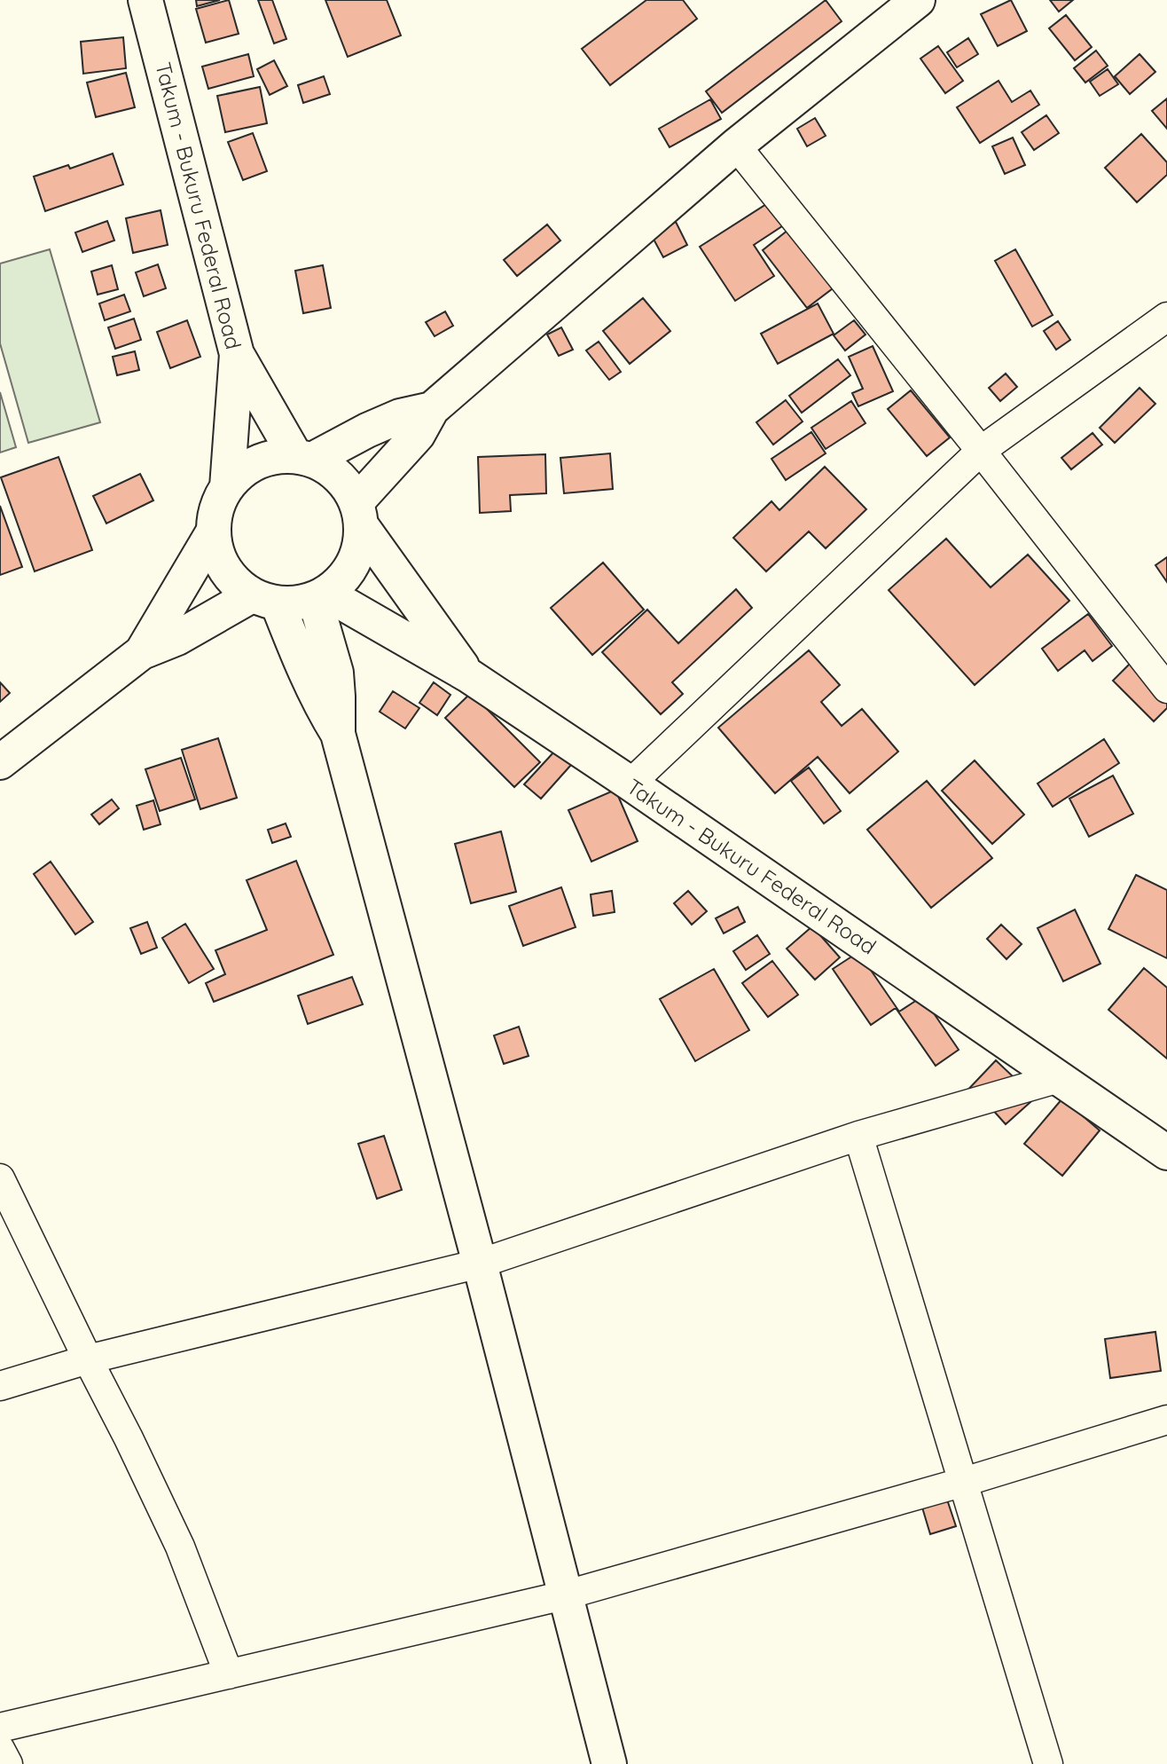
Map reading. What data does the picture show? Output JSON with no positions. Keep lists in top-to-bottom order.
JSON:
{
  "streets": {
    "main road": ["Takum - Bukuru Federal Road"]
  }
}
